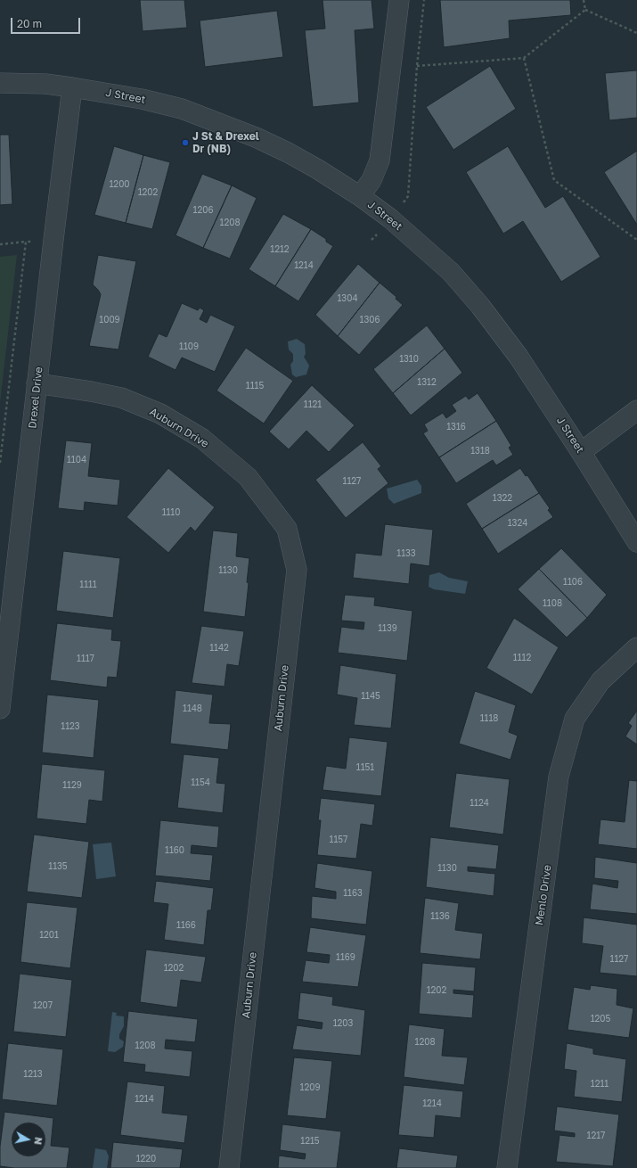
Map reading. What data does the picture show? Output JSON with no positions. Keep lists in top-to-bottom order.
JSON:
{
  "streets": {
    "street": [
      "J Street",
      "Drexel Drive",
      "Auburn Drive",
      "Menlo Drive"
    ]
  },
  "crossings": [
    ["J Street", "Drexel Drive"],
    ["Drexel Drive", "Auburn Drive"]
  ],
  "places": ["J St & Drexel Dr (NB)"],
  "house_numbers": [
    "1200",
    "1202",
    "1206",
    "1208",
    "1212",
    "1214",
    "1304",
    "1009",
    "1306",
    "1109",
    "1310",
    "1312",
    "1115",
    "1121",
    "1316",
    "1318",
    "1104",
    "1127",
    "1322",
    "1110",
    "1324",
    "1133",
    "1130",
    "1106",
    "1111",
    "1108",
    "1139",
    "1142",
    "1112",
    "1117",
    "1145",
    "1148",
    "1118",
    "1123",
    "1151",
    "1154",
    "1129",
    "1124",
    "1157",
    "1160",
    "1135",
    "1130",
    "1163",
    "1136",
    "1166",
    "1201",
    "1169",
    "1127",
    "1202",
    "1202",
    "1207",
    "1205",
    "1203",
    "1208",
    "1208",
    "1213",
    "1211",
    "1209",
    "1214",
    "1214",
    "1217",
    "1215",
    "1220"
  ],
  "scale_bar": "20 m",
  "north": "right"
}
